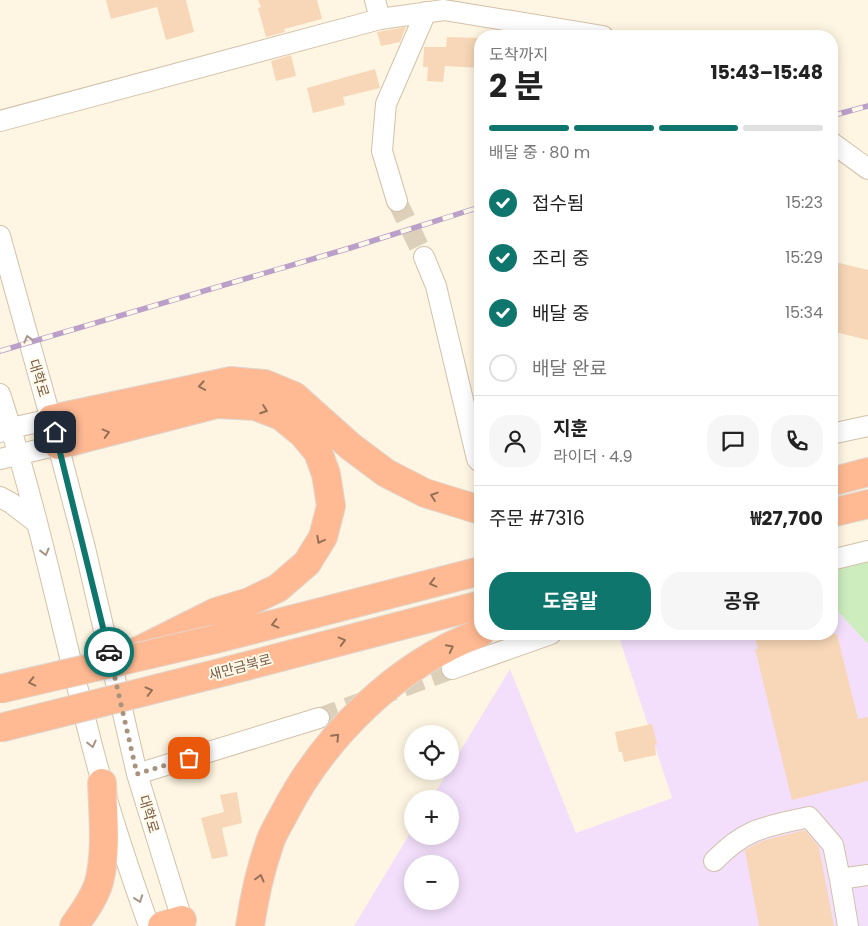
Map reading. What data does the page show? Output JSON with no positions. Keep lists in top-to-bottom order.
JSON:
{
  "streets": {
    "highway": ["새만금북로"],
    "street": ["대학로"]
  },
  "page": {
    "heading": ["2 분", "도착까지", "15:43–15:48"],
    "panel": [
      "지훈",
      "라이더 · 4.9",
      "주문 #7316",
      "₩27,700"
    ],
    "bar": "배달 중 · 80 m",
    "list": [
      ["접수됨", "15:23"],
      ["조리 중", "15:29"],
      ["배달 중", "15:34"],
      "배달 완료"
    ],
    "buttons": ["도움말", "공유"],
    "map_buttons": ["+", "−"]
  }
}
